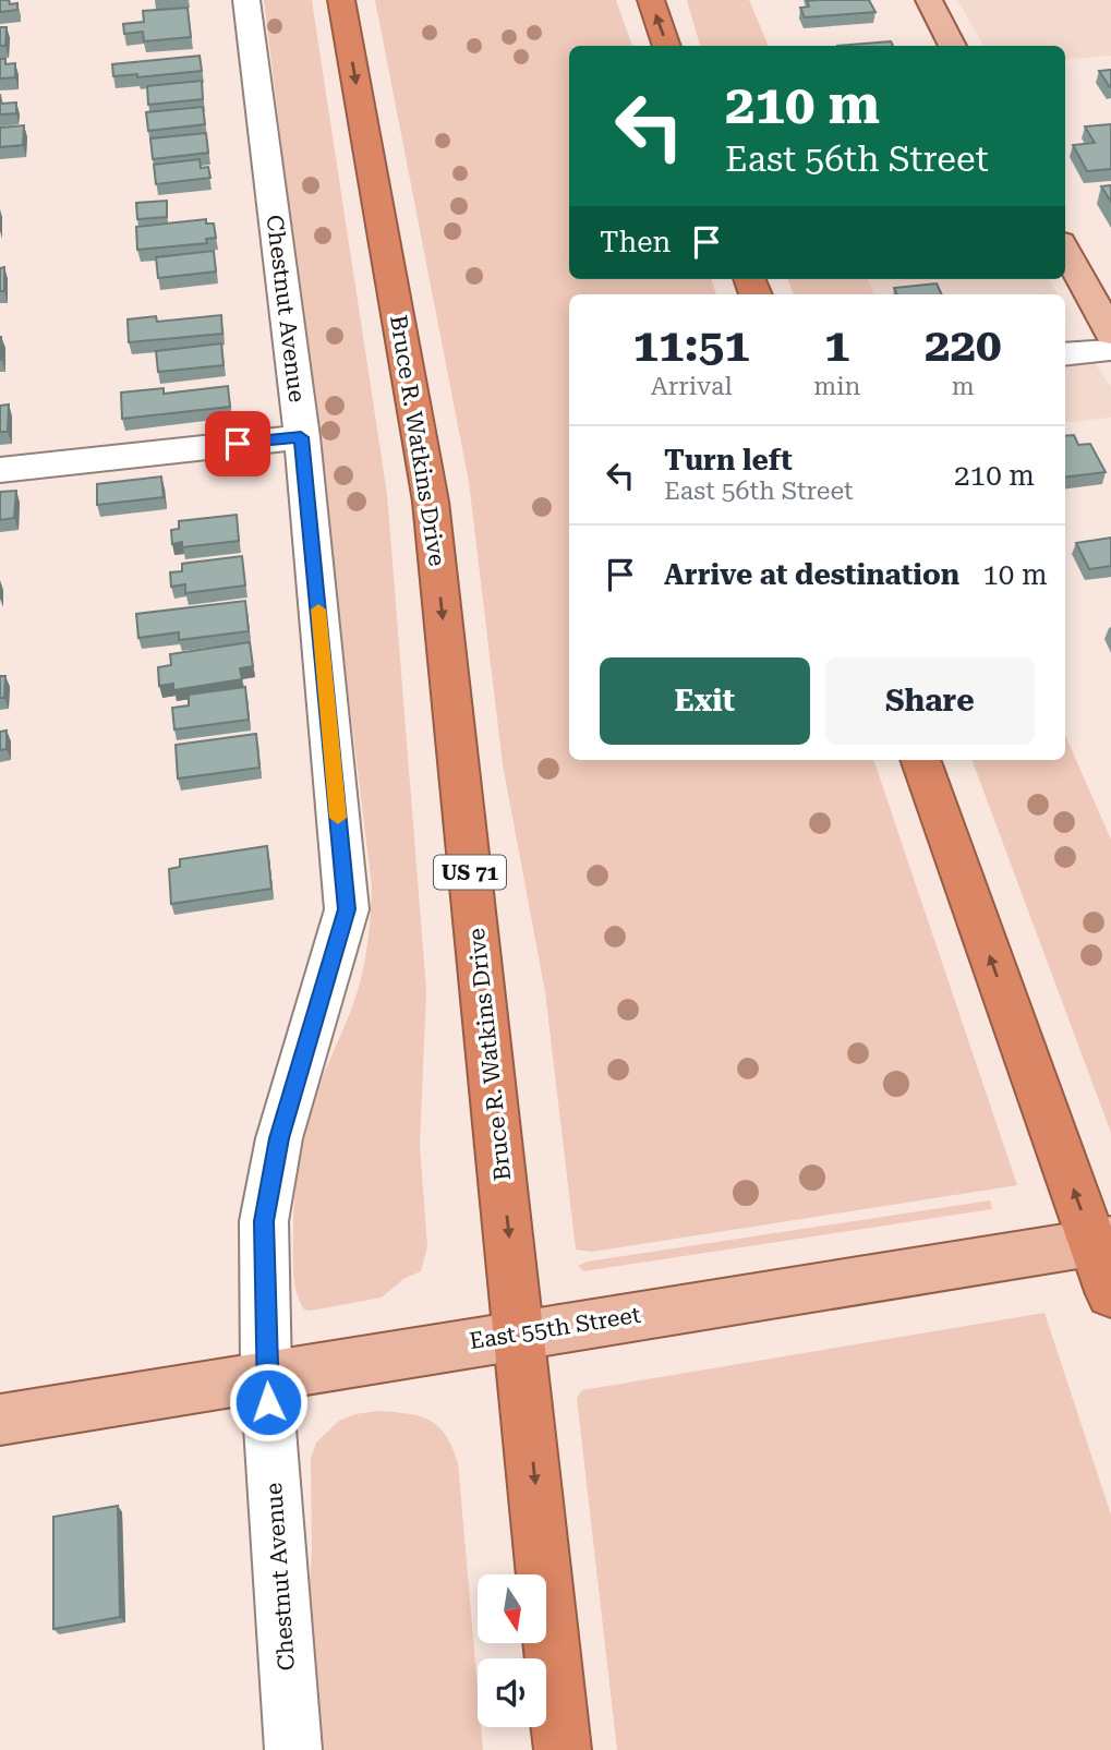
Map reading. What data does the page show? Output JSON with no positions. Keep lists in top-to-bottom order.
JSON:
{
  "streets": {
    "highway": ["Bruce R. Watkins Drive", "US 71"],
    "main road": ["East 55th Street"],
    "street": ["Chestnut Avenue"]
  },
  "crossings": [
    ["Chestnut Avenue", "East 55th Street"],
    ["Bruce R. Watkins Drive", "East 55th Street"]
  ],
  "one_way": ["Bruce R. Watkins Drive"],
  "north": "bottom",
  "page": {
    "turn": ["210 m", "East 56th Street"],
    "then": "Then",
    "eta": [
      "11:51",
      "Arrival",
      "1",
      "min",
      "220",
      "m"
    ],
    "list": [
      {
        "name": "Turn left",
        "note": "East 56th Street",
        "value": "210 m"
      },
      {
        "name": "Arrive at destination",
        "value": "10 m"
      }
    ],
    "buttons": ["Exit", "Share"]
  }
}
